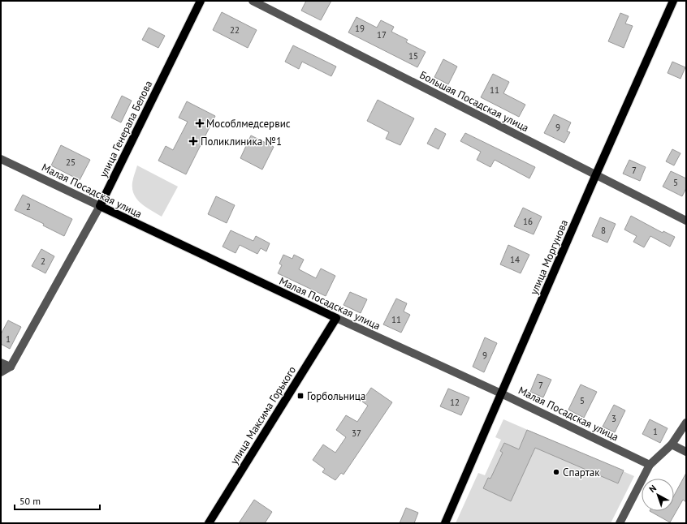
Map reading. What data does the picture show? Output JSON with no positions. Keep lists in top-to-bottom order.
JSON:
{
  "streets": {
    "main road": [
      "улица Генерала Белова",
      "Малая Посадская улица",
      "улица Моргунова",
      "улица Максима Горького"
    ],
    "street": ["Большая Посадская улица"]
  },
  "crossings": [
    ["Большая Посадская улица", "улица Моргунова"],
    ["улица Генерала Белова", "Малая Посадская улица"],
    ["Малая Посадская улица", "улица Моргунова"],
    ["Малая Посадская улица", "улица Максима Горького"]
  ],
  "places": {
    "health": ["Мособлмедсервис", "Поликлиника №1"],
    "transit": ["Горбольница"],
    "other": ["Спартак"]
  },
  "house_numbers": [
    "19",
    "22",
    "17",
    "15",
    "11",
    "9",
    "25",
    "7",
    "5",
    "2",
    "16",
    "8",
    "14",
    "2",
    "11",
    "1",
    "9",
    "7",
    "5",
    "12",
    "3",
    "1",
    "37"
  ],
  "scale_bar": "50 m",
  "north": "top left"
}
